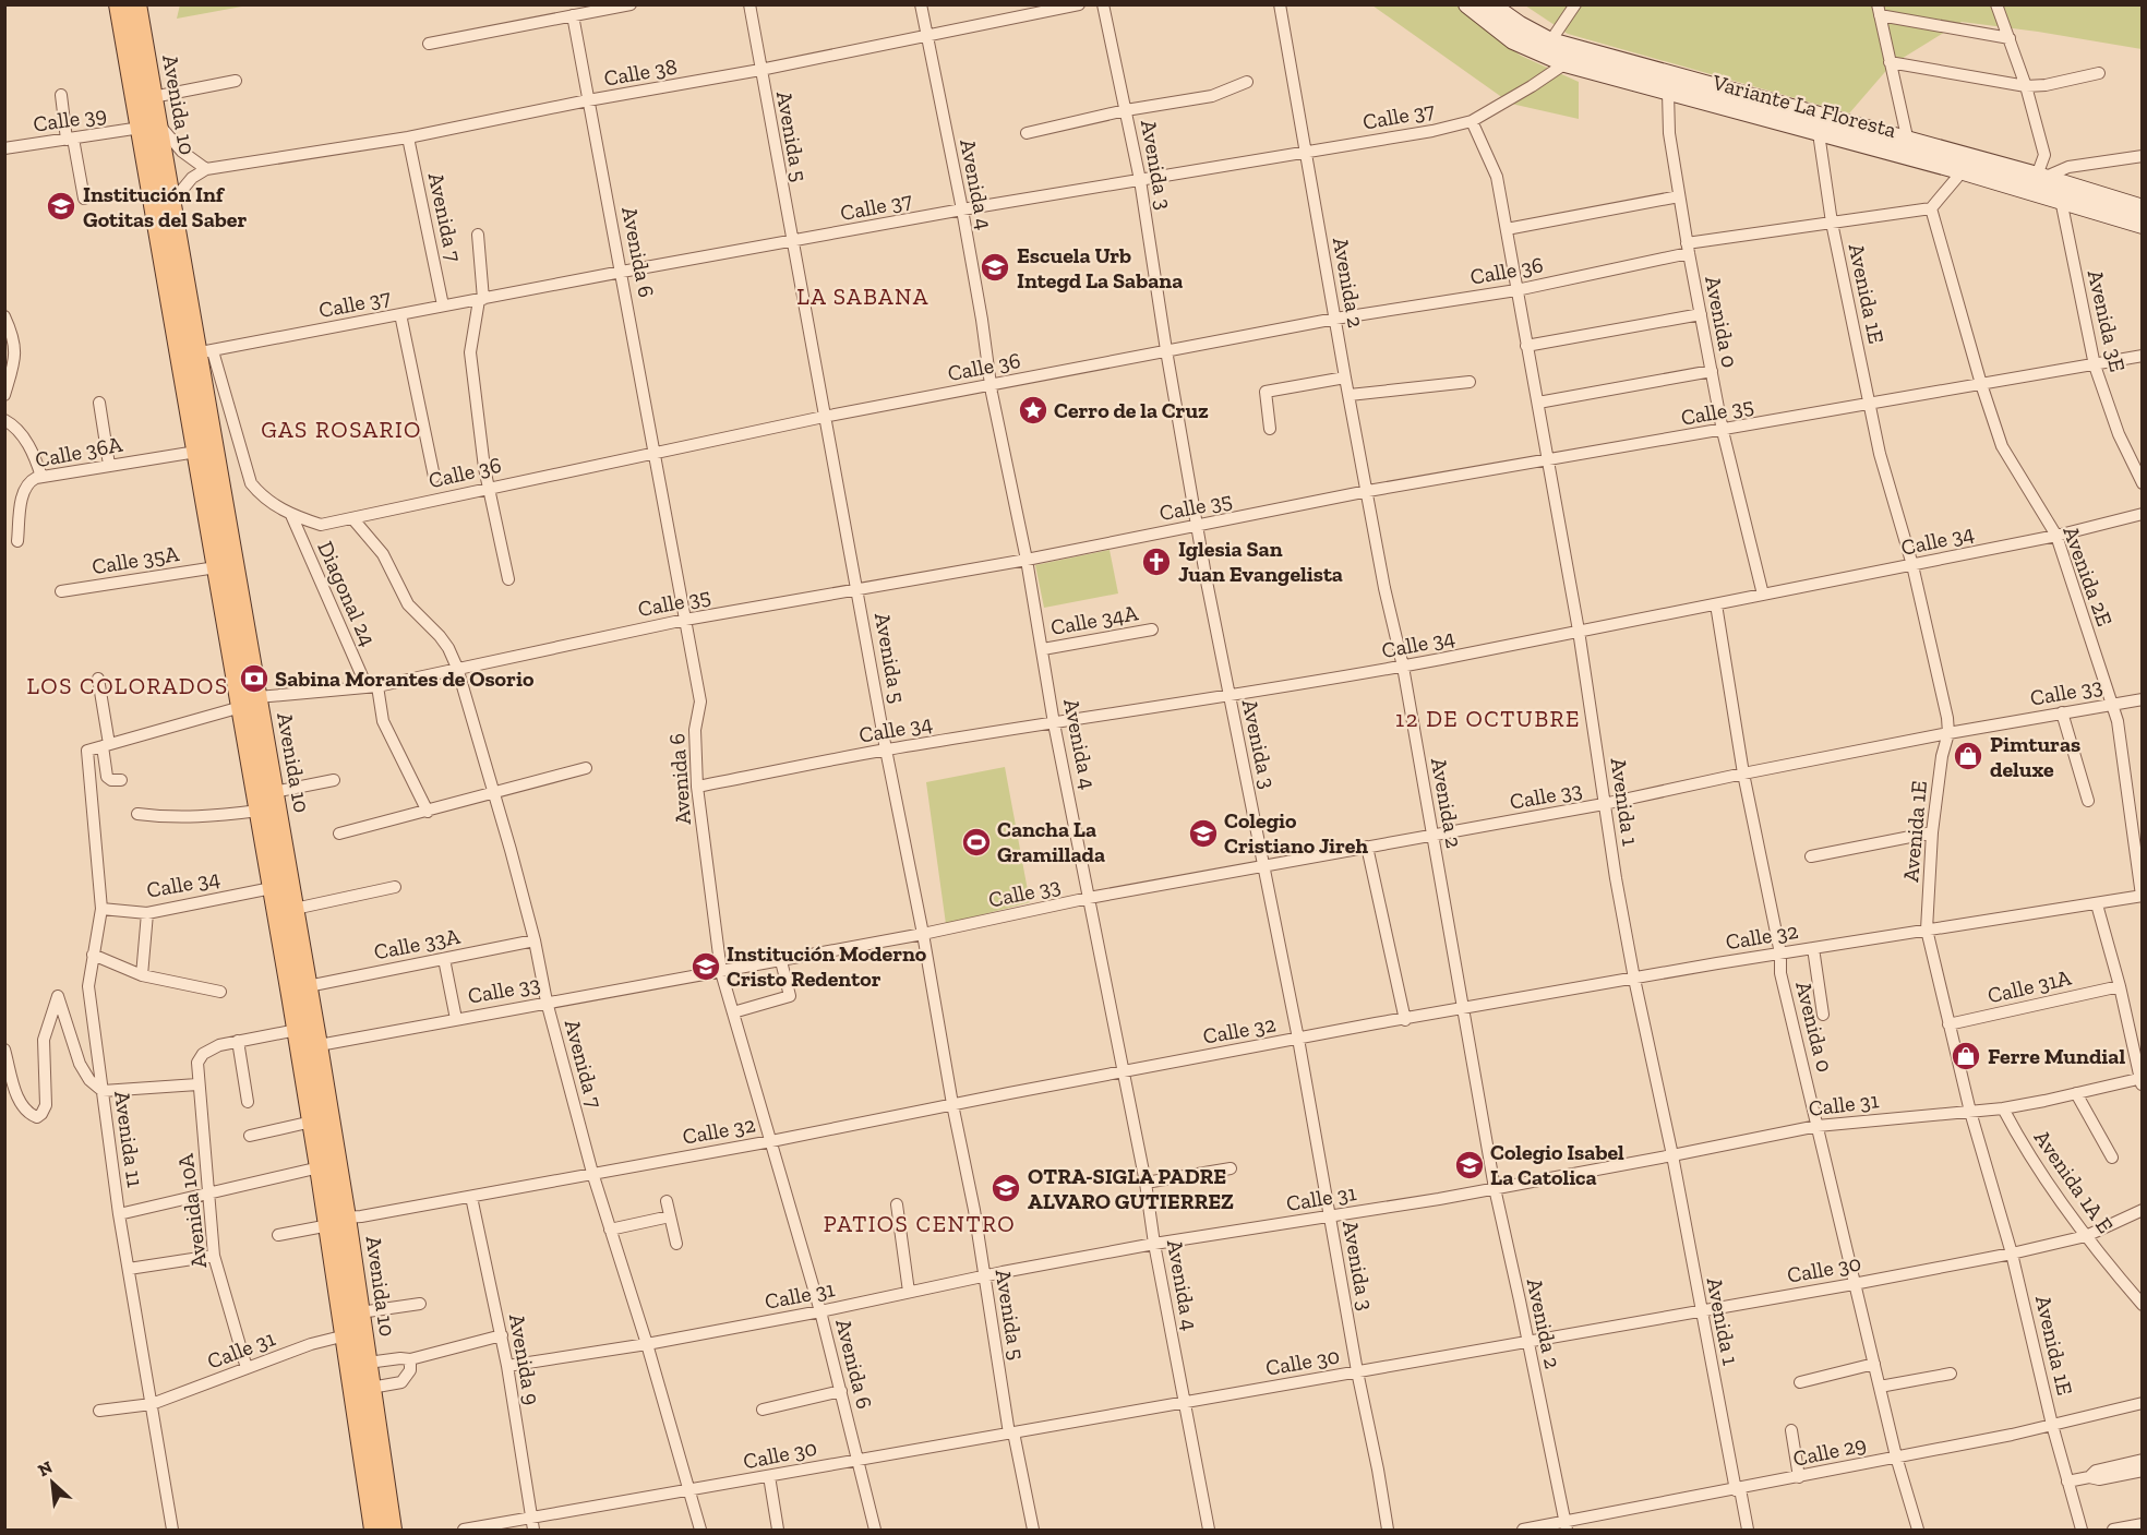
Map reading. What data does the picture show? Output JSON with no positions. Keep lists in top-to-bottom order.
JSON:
{
  "streets": {
    "main road": ["Avenida 10", "Variante La Floresta"],
    "street": [
      "Calle 38",
      "Calle 37",
      "Calle 39",
      "Avenida 5",
      "Avenida 3",
      "Avenida 4",
      "Avenida 7",
      "Avenida 6",
      "Calle 36",
      "Avenida 2",
      "Avenida 1E",
      "Avenida 3E",
      "Avenida 0",
      "Calle 35",
      "Calle 36A",
      "Calle 34",
      "Calle 35A",
      "Avenida 2E",
      "Diagonal 24",
      "Calle 34A",
      "Calle 33",
      "Avenida 1",
      "Calle 32",
      "Calle 33A",
      "Calle 31A",
      "Calle 31",
      "Avenida 11",
      "Avenida 1A E",
      "Avenida 10A",
      "Calle 30",
      "Avenida 9",
      "Calle 29"
    ]
  },
  "crossings": [
    ["Calle 38", "Avenida 5"],
    ["Calle 38", "Avenida 4"],
    ["Calle 38", "Avenida 7"],
    ["Calle 38", "Avenida 6"],
    ["Avenida 10", "Calle 37"],
    ["Avenida 10", "Calle 39"],
    ["Avenida 10", "Calle 35"],
    ["Avenida 10", "Calle 36A"],
    ["Avenida 10", "Calle 34"],
    ["Avenida 10", "Calle 35A"],
    ["Avenida 10", "Calle 33"],
    ["Avenida 10", "Calle 32"],
    ["Avenida 10", "Calle 33A"],
    ["Avenida 10", "Calle 31"],
    ["Variante La Floresta", "Calle 37"],
    ["Variante La Floresta", "Avenida 1E"],
    ["Variante La Floresta", "Avenida 3E"],
    ["Variante La Floresta", "Avenida 0"],
    ["Calle 37", "Avenida 5"],
    ["Calle 37", "Avenida 3"],
    ["Calle 37", "Avenida 4"],
    ["Calle 37", "Avenida 7"],
    ["Calle 37", "Avenida 6"],
    ["Calle 37", "Avenida 2"],
    ["Calle 37", "Avenida 1"],
    ["Avenida 5", "Calle 36"],
    ["Avenida 5", "Calle 35"],
    ["Avenida 5", "Calle 34"],
    ["Avenida 5", "Calle 33"],
    ["Avenida 5", "Calle 32"],
    ["Avenida 5", "Calle 31"],
    ["Avenida 5", "Calle 30"],
    ["Avenida 3", "Calle 36"],
    ["Avenida 3", "Calle 35"],
    ["Avenida 3", "Calle 34"],
    ["Avenida 3", "Calle 33"],
    ["Avenida 3", "Calle 32"],
    ["Avenida 3", "Calle 31"],
    ["Avenida 3", "Calle 30"],
    ["Avenida 4", "Calle 36"],
    ["Avenida 4", "Calle 35"],
    ["Avenida 4", "Calle 34"],
    ["Avenida 4", "Calle 34A"],
    ["Avenida 4", "Calle 33"],
    ["Avenida 4", "Calle 32"],
    ["Avenida 4", "Calle 31"],
    ["Avenida 4", "Calle 30"],
    ["Avenida 7", "Calle 36"],
    ["Avenida 7", "Calle 35"],
    ["Avenida 7", "Calle 33"],
    ["Avenida 7", "Calle 32"],
    ["Avenida 7", "Calle 33A"],
    ["Avenida 7", "Calle 31"],
    ["Avenida 7", "Calle 30"],
    ["Avenida 6", "Calle 36"],
    ["Avenida 6", "Calle 35"],
    ["Avenida 6", "Calle 34"],
    ["Avenida 6", "Calle 33"],
    ["Avenida 6", "Calle 32"],
    ["Avenida 6", "Calle 31"],
    ["Avenida 6", "Calle 30"],
    ["Calle 36", "Avenida 2"],
    ["Calle 36", "Avenida 1E"],
    ["Calle 36", "Avenida 0"],
    ["Calle 36", "Avenida 2E"],
    ["Calle 36", "Diagonal 24"],
    ["Calle 36", "Avenida 1"],
    ["Avenida 2", "Calle 35"],
    ["Avenida 2", "Calle 34"],
    ["Avenida 2", "Calle 33"],
    ["Avenida 2", "Calle 32"],
    ["Avenida 2", "Calle 31"],
    ["Avenida 2", "Calle 30"],
    ["Avenida 2", "Calle 29"],
    ["Avenida 1E", "Calle 35"],
    ["Avenida 1E", "Calle 34"],
    ["Avenida 1E", "Calle 33"],
    ["Avenida 1E", "Calle 32"],
    ["Avenida 1E", "Calle 31A"],
    ["Avenida 1E", "Calle 31"],
    ["Avenida 1E", "Calle 30"],
    ["Avenida 1E", "Calle 29"],
    ["Avenida 3E", "Calle 35"],
    ["Avenida 0", "Calle 35"],
    ["Avenida 0", "Calle 34"],
    ["Avenida 0", "Calle 33"],
    ["Avenida 0", "Calle 32"],
    ["Avenida 0", "Calle 31"],
    ["Avenida 0", "Calle 30"],
    ["Avenida 0", "Calle 29"],
    ["Calle 35", "Avenida 2E"],
    ["Calle 35", "Diagonal 24"],
    ["Calle 35", "Avenida 1"],
    ["Calle 35", "Avenida 11"],
    ["Calle 34", "Avenida 2E"],
    ["Calle 34", "Avenida 1"],
    ["Calle 34", "Avenida 11"],
    ["Avenida 2E", "Calle 33"],
    ["Avenida 2E", "Calle 32"],
    ["Calle 33", "Avenida 1"],
    ["Calle 33", "Avenida 10A"],
    ["Avenida 1", "Calle 32"],
    ["Avenida 1", "Calle 31"],
    ["Avenida 1", "Calle 30"],
    ["Avenida 1", "Calle 29"],
    ["Calle 32", "Avenida 9"],
    ["Calle 31", "Avenida 11"],
    ["Calle 31", "Avenida 1A E"],
    ["Calle 31", "Avenida 10A"],
    ["Calle 31", "Avenida 9"],
    ["Avenida 1A E", "Calle 30"],
    ["Calle 30", "Avenida 9"]
  ],
  "districts": [
    "LA SABANA",
    "GAS ROSARIO",
    "LOS COLORADOS",
    "12 DE OCTUBRE",
    "PATIOS CENTRO"
  ],
  "places": {
    "school or university": [
      "Institución Inf Gotitas del Saber",
      "Escuela Urb Integd La Sabana",
      "Colegio Cristiano Jireh",
      "Institución Moderno Cristo Redentor",
      "Colegio Isabel La Catolica",
      "OTRA-SIGLA PADRE ALVARO GUTIERREZ"
    ],
    "place": ["Cerro de la Cruz"],
    "church": ["Iglesia San Juan Evangelista"],
    "bank": ["Sabina Morantes de Osorio"],
    "shop": ["Pimturas deluxe", "Ferre Mundial"],
    "sports": ["Cancha La Gramillada"]
  },
  "north": "top left"
}
